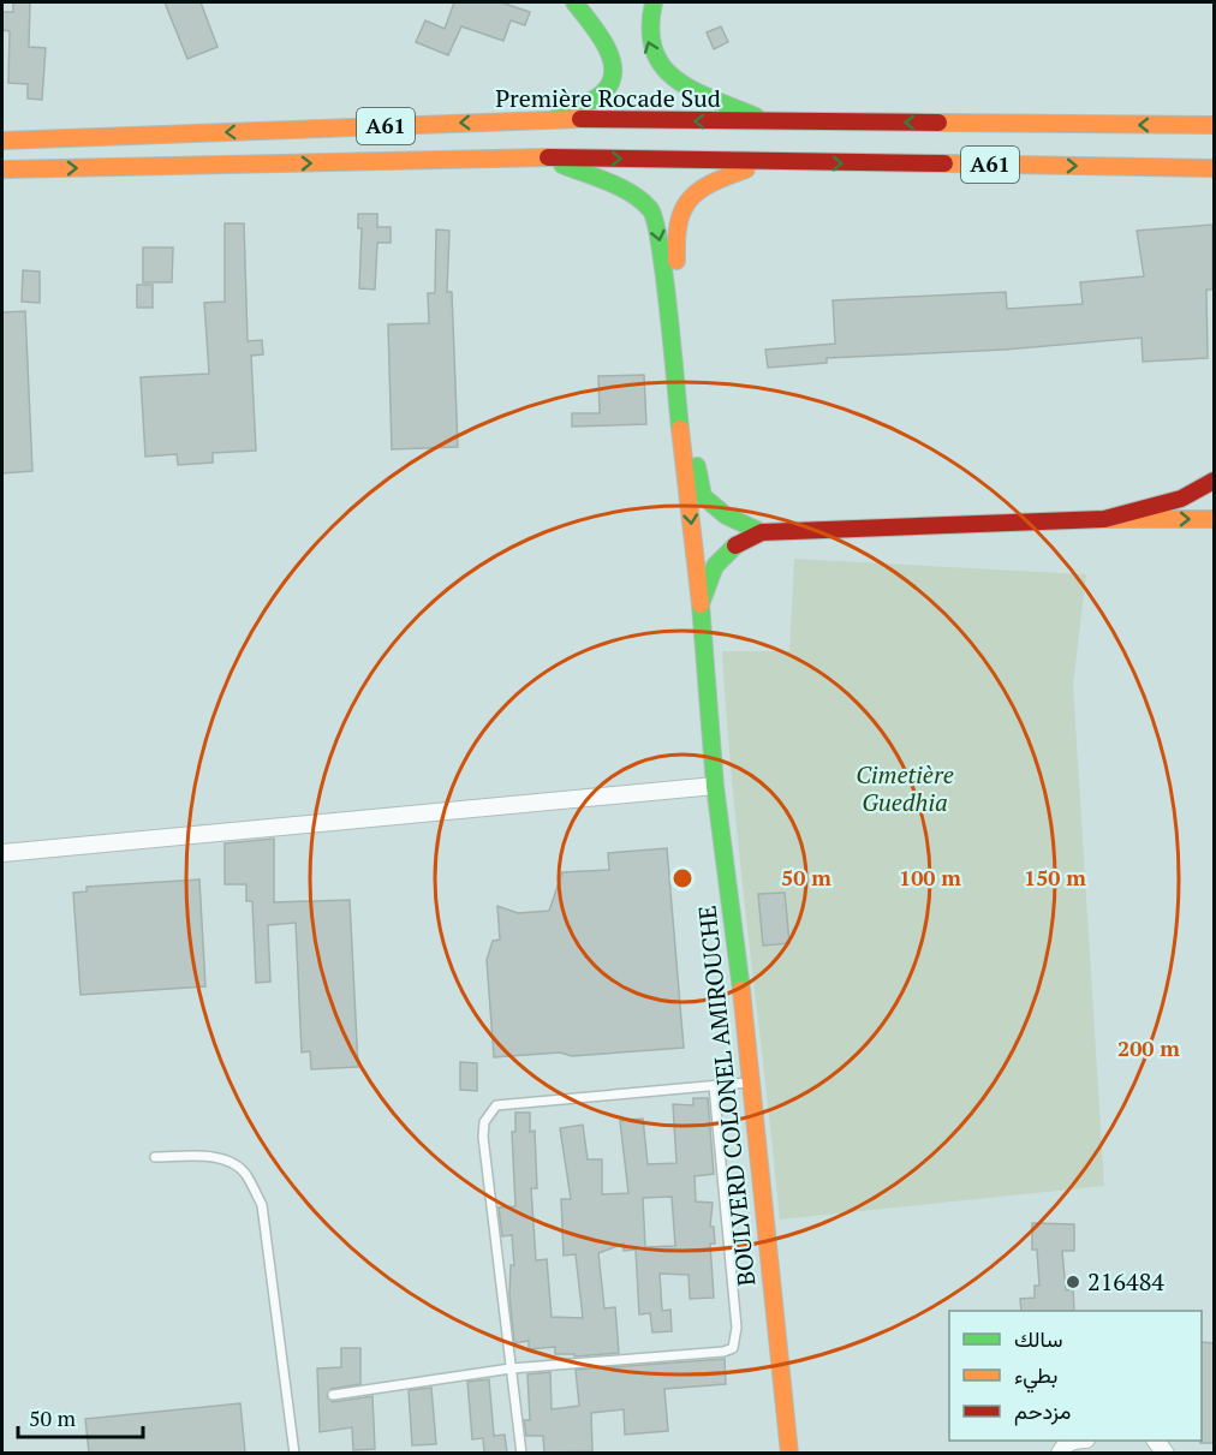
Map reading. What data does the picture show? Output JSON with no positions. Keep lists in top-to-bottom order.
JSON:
{
  "streets": {
    "main road": ["Première Rocade Sud", "A61", "BOULVERD COLONEL AMIROUCHE"]
  },
  "crossings": [
    ["A61", "BOULVERD COLONEL AMIROUCHE"]
  ],
  "parks": ["Cimetière Guedhia"],
  "places": ["216484"],
  "legend": ["سالك", "بطيء", "مزدحم"],
  "scale_bar": "50 m",
  "rings": [
    "50 m",
    "100 m",
    "150 m",
    "200 m"
  ]
}
